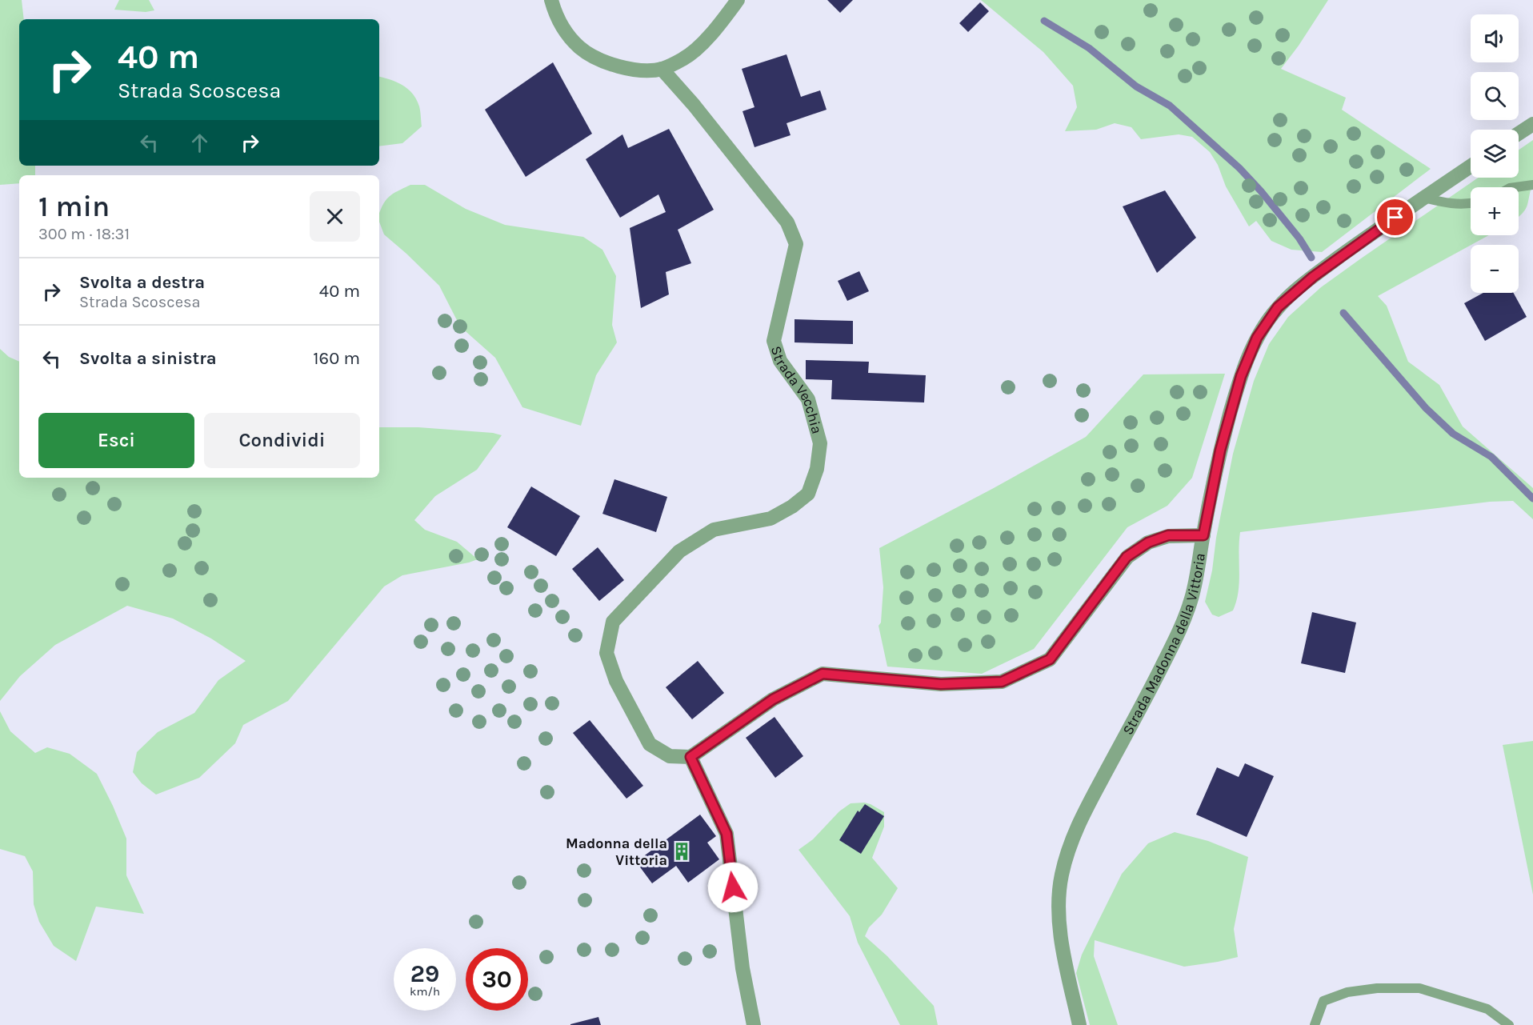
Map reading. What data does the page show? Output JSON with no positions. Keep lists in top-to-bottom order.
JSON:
{
  "streets": {
    "street": ["Strada Vecchia", "Strada Madonna della Vittoria"]
  },
  "places": {
    "building": ["Madonna della Vittoria"]
  },
  "page": {
    "map_buttons": ["+", "−"],
    "turn": ["40 m", "Strada Scoscesa"],
    "heading": ["1 min", "300 m · 18:31"],
    "list": [
      {
        "name": "Svolta a destra",
        "note": "Strada Scoscesa",
        "value": "40 m"
      },
      {
        "name": "Svolta a sinistra",
        "value": "160 m"
      }
    ],
    "buttons": ["Esci", "Condividi"],
    "speed": "29 km/h",
    "limit": "30"
  }
}
